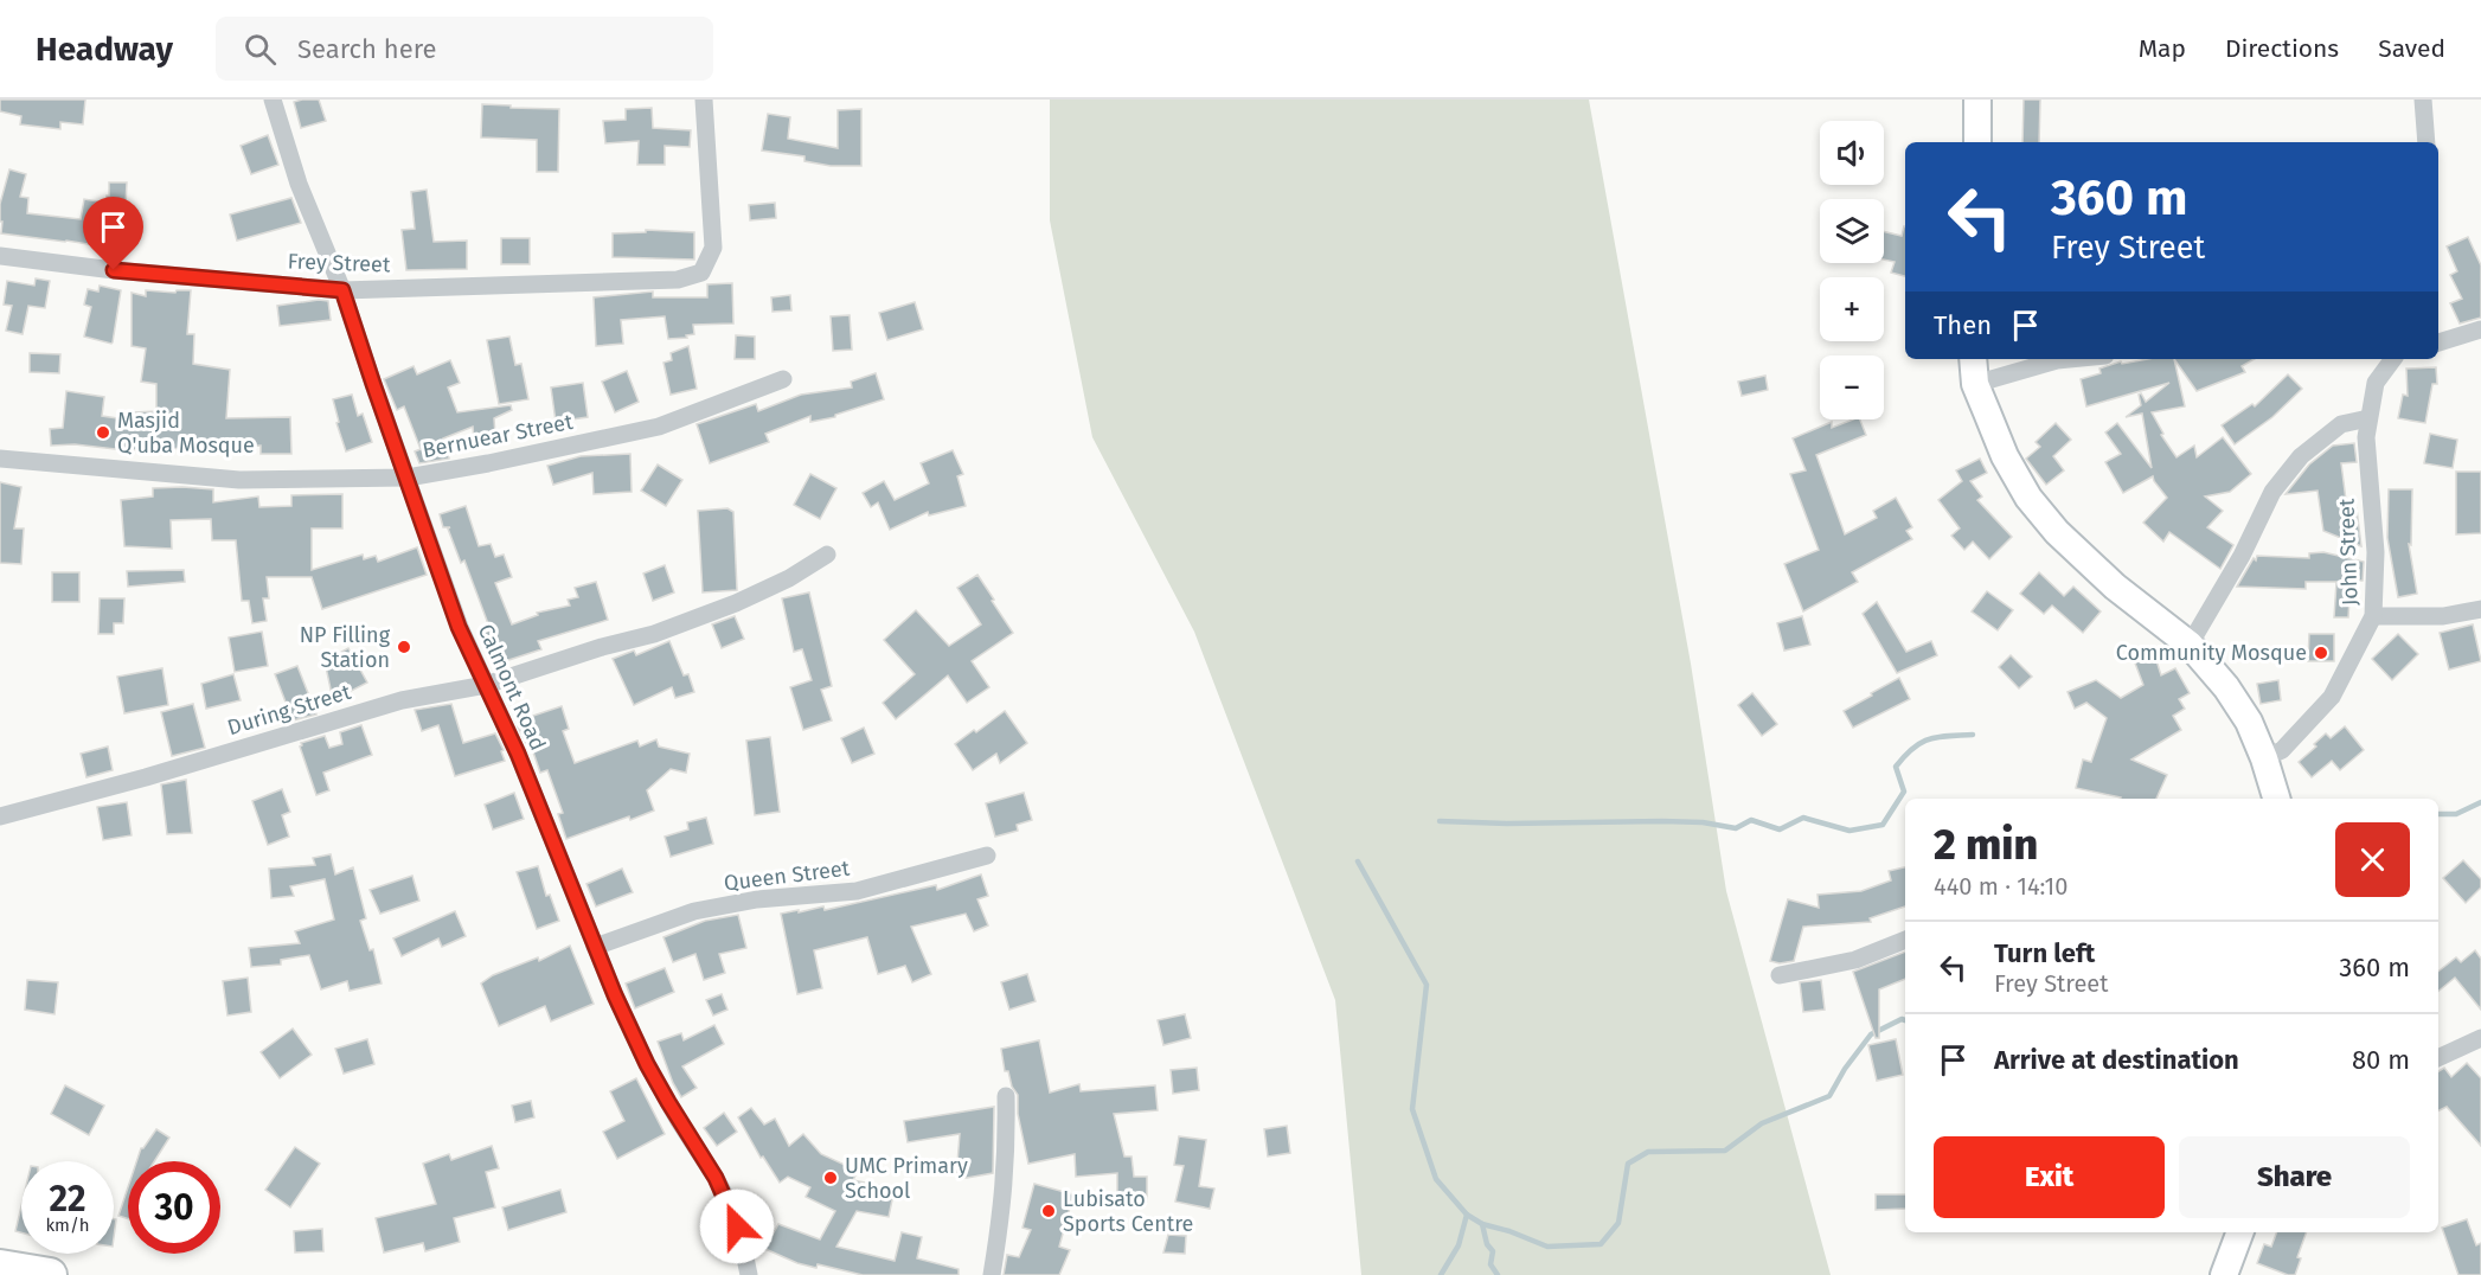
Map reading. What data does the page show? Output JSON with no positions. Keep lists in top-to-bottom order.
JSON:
{
  "streets": {
    "street": [
      "Frey Street",
      "Bernuear Street",
      "John Street",
      "Calmont Road",
      "During Street",
      "Queen Street"
    ]
  },
  "crossings": [
    ["Frey Street", "Calmont Road"],
    ["Bernuear Street", "Calmont Road"],
    ["Calmont Road", "During Street"],
    ["Calmont Road", "Queen Street"]
  ],
  "places": [
    "Masjid Q'uba Mosque",
    "NP Filling Station",
    "Community Mosque",
    "UMC Primary School",
    "Lubisato Sports Centre"
  ],
  "page": {
    "header": "Headway",
    "search": "Search here",
    "nav": ["Map", "Directions", "Saved"],
    "map_buttons": ["+", "−"],
    "turn": ["360 m", "Frey Street"],
    "then": "Then",
    "heading": ["2 min", "440 m · 14:10"],
    "list": [
      {
        "name": "Turn left",
        "note": "Frey Street",
        "value": "360 m"
      },
      {
        "name": "Arrive at destination",
        "value": "80 m"
      }
    ],
    "buttons": ["Exit", "Share"],
    "speed": "22 km/h",
    "limit": "30"
  }
}
